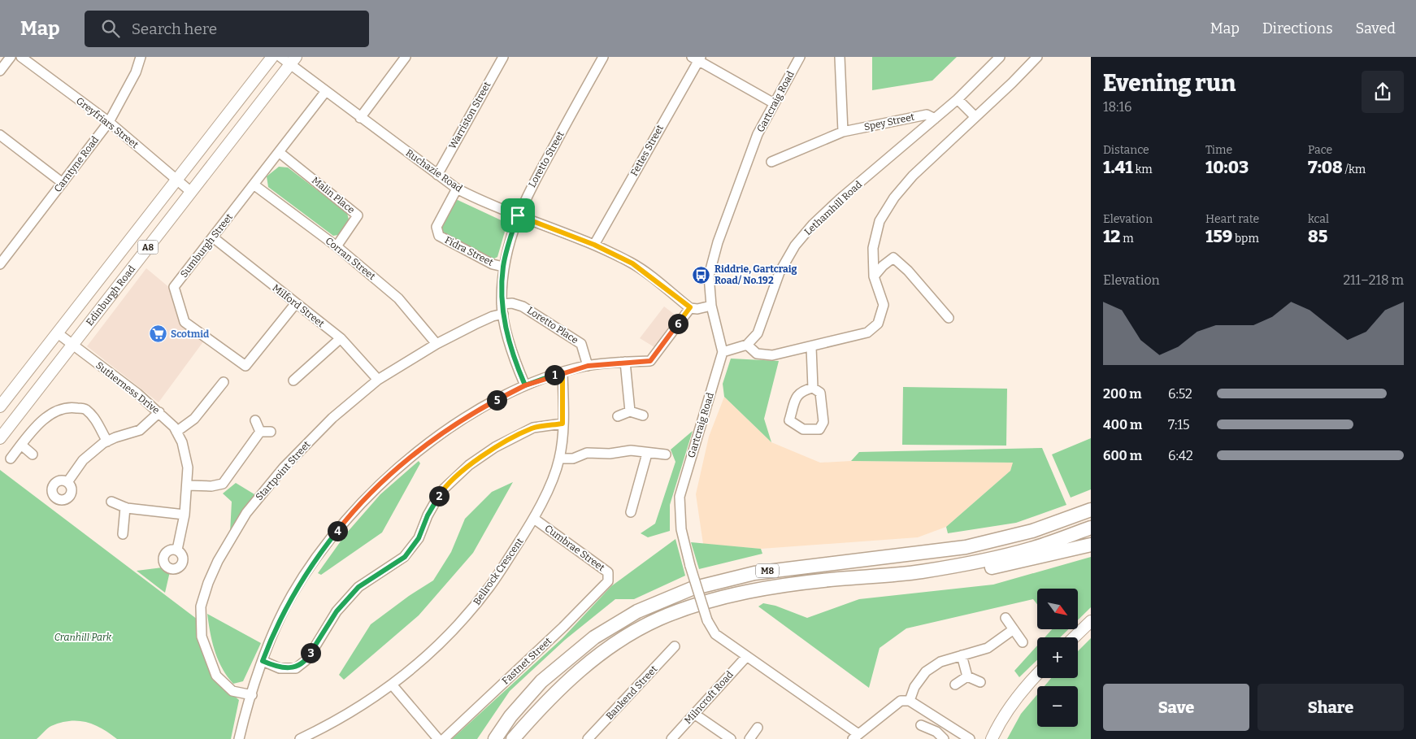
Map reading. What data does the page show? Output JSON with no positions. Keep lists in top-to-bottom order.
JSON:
{
  "streets": {
    "highway": ["M8"],
    "main road": ["A8", "Edinburgh Road"],
    "street": [
      "Gartcraig Road",
      "Warriston Street",
      "Spey Street",
      "Greyfriars Street",
      "Fettes Street",
      "Loretto Street",
      "Carntyne Road",
      "Ruchazie Road",
      "Malin Place",
      "Lethamhill Road",
      "Sumburgh Street",
      "Fidra Street",
      "Corran Street",
      "Milford Street",
      "Loretto Place",
      "Sutherness Drive",
      "Startpoint Street",
      "Cumbrae Street",
      "Bellrock Crescent",
      "Fastnet Street",
      "Bankend Street",
      "Milncroft Road"
    ]
  },
  "crossings": [
    ["Gartcraig Road", "Milncroft Road"],
    ["Warriston Street", "Ruchazie Road"],
    ["Spey Street", "Lethamhill Road"],
    ["Greyfriars Street", "Carntyne Road"],
    ["Greyfriars Street", "Edinburgh Road"],
    ["Fettes Street", "Ruchazie Road"],
    ["Loretto Street", "Ruchazie Road"],
    ["Loretto Street", "Fidra Street"],
    ["Loretto Street", "Loretto Place"],
    ["Loretto Street", "Startpoint Street"],
    ["Ruchazie Road", "Sumburgh Street"],
    ["Ruchazie Road", "Fidra Street"],
    ["Ruchazie Road", "Edinburgh Road"],
    ["Malin Place", "Sumburgh Street"],
    ["Malin Place", "Corran Street"],
    ["Sumburgh Street", "Corran Street"],
    ["Sumburgh Street", "Milford Street"],
    ["Corran Street", "Startpoint Street"],
    ["Edinburgh Road", "Sutherness Drive"],
    ["Milford Street", "Startpoint Street"],
    ["Cumbrae Street", "Bellrock Crescent"],
    ["Cumbrae Street", "Fastnet Street"]
  ],
  "parks": ["Cranhill Park"],
  "places": {
    "bus stop": ["Riddrie, Gartcraig Road/ No.192"],
    "supermarket": ["Scotmid"]
  },
  "north": "bottom right",
  "page": {
    "header": "Map",
    "search": "Search here",
    "nav": ["Map", "Directions", "Saved"],
    "heading": ["Evening run", "18:16"],
    "stats": [
      ["Distance", "1.41 km"],
      ["Time", "10:03"],
      ["Pace", "7:08 /km"],
      ["Elevation", "12 m"],
      ["Heart rate", "159 bpm"],
      ["kcal", "85"]
    ],
    "chart": ["Elevation", "211–218 m"],
    "pins": [
      "6",
      "1",
      "5",
      "2",
      "4",
      "3"
    ],
    "list": [
      {
        "name": "200 m",
        "note": "6:52"
      },
      {
        "name": "400 m",
        "note": "7:15"
      },
      {
        "name": "600 m",
        "note": "6:42"
      }
    ],
    "map_buttons": ["+", "−"],
    "buttons": ["Save", "Share"]
  }
}
